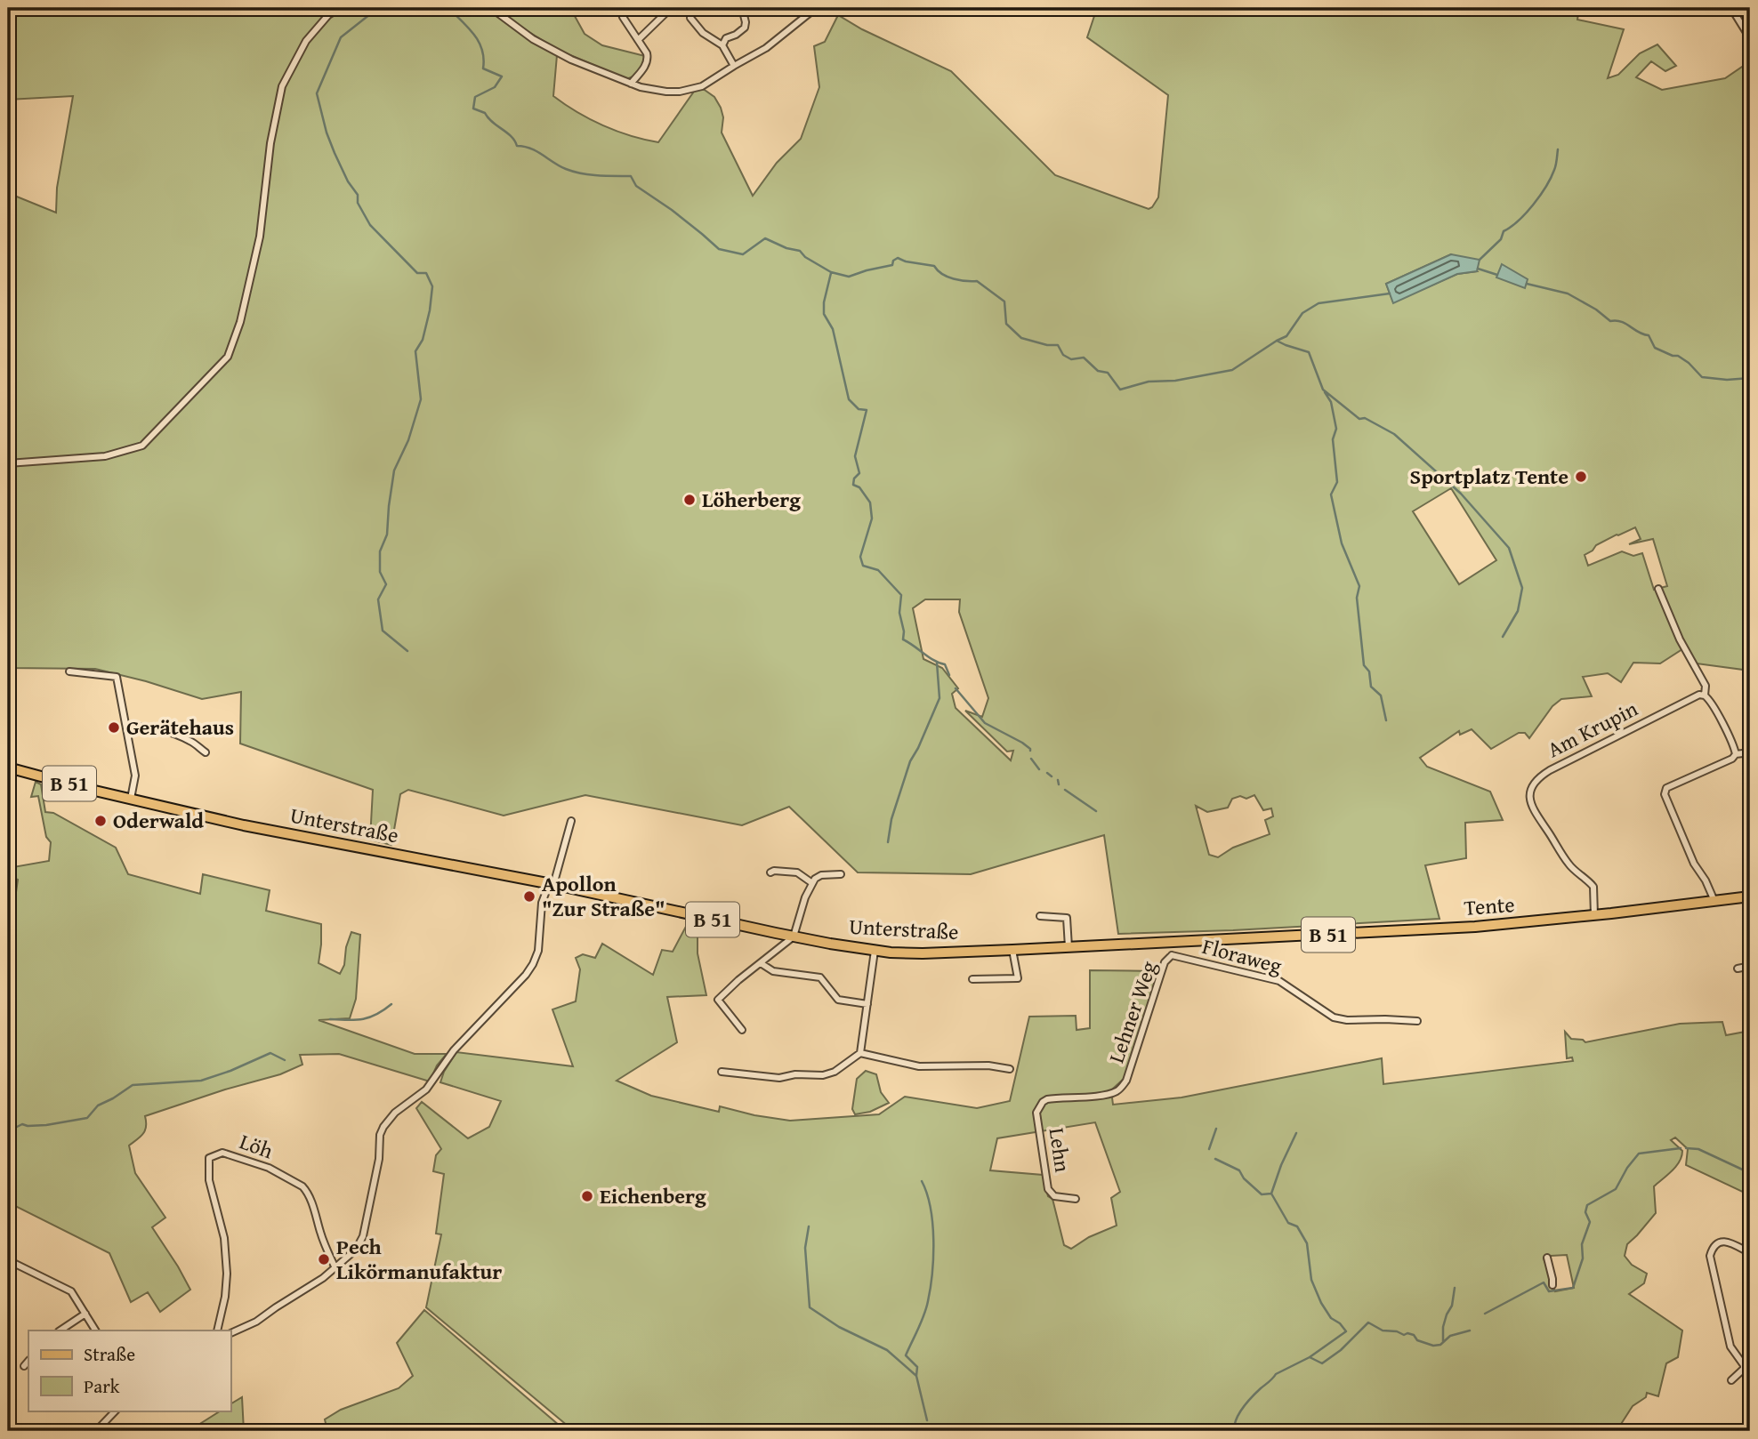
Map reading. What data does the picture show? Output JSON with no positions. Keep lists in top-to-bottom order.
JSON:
{
  "streets": {
    "main road": ["B 51", "Unterstraße", "Tente"],
    "street": [
      "Am Krupin",
      "Floraweg",
      "Lehner Weg",
      "Löh",
      "Lehn"
    ]
  },
  "crossings": [
    ["Am Krupin", "Tente"],
    ["B 51", "Unterstraße"],
    ["Unterstraße", "Tente"],
    ["Unterstraße", "Floraweg"],
    ["Floraweg", "Lehner Weg"],
    ["Lehner Weg", "Lehn"]
  ],
  "places": [
    "Sportplatz Tente",
    "Löherberg",
    "Gerätehaus",
    "Oderwald",
    "Apollon \"Zur Straße\"",
    "Eichenberg",
    "Pech Likörmanufaktur"
  ],
  "legend": ["Straße", "Park"]
}
